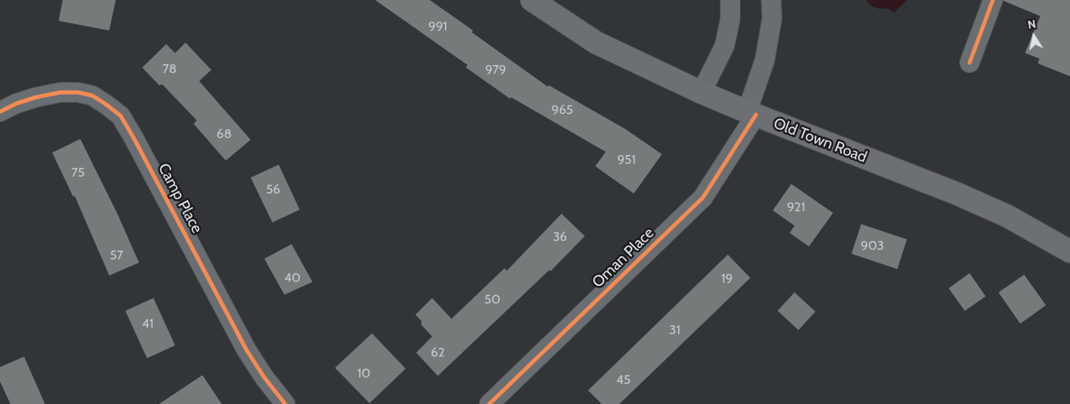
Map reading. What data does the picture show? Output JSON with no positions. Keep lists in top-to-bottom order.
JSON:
{
  "streets": {
    "main road": ["Old Town Road"],
    "street": ["Camp Place", "Oman Place"]
  },
  "crossings": [
    ["Old Town Road", "Oman Place"]
  ],
  "house_numbers": [
    "991",
    "78",
    "979",
    "965",
    "68",
    "951",
    "75",
    "56",
    "921",
    "36",
    "903",
    "57",
    "40",
    "19",
    "50",
    "41",
    "31",
    "62",
    "10",
    "45"
  ],
  "north": "top"
}
